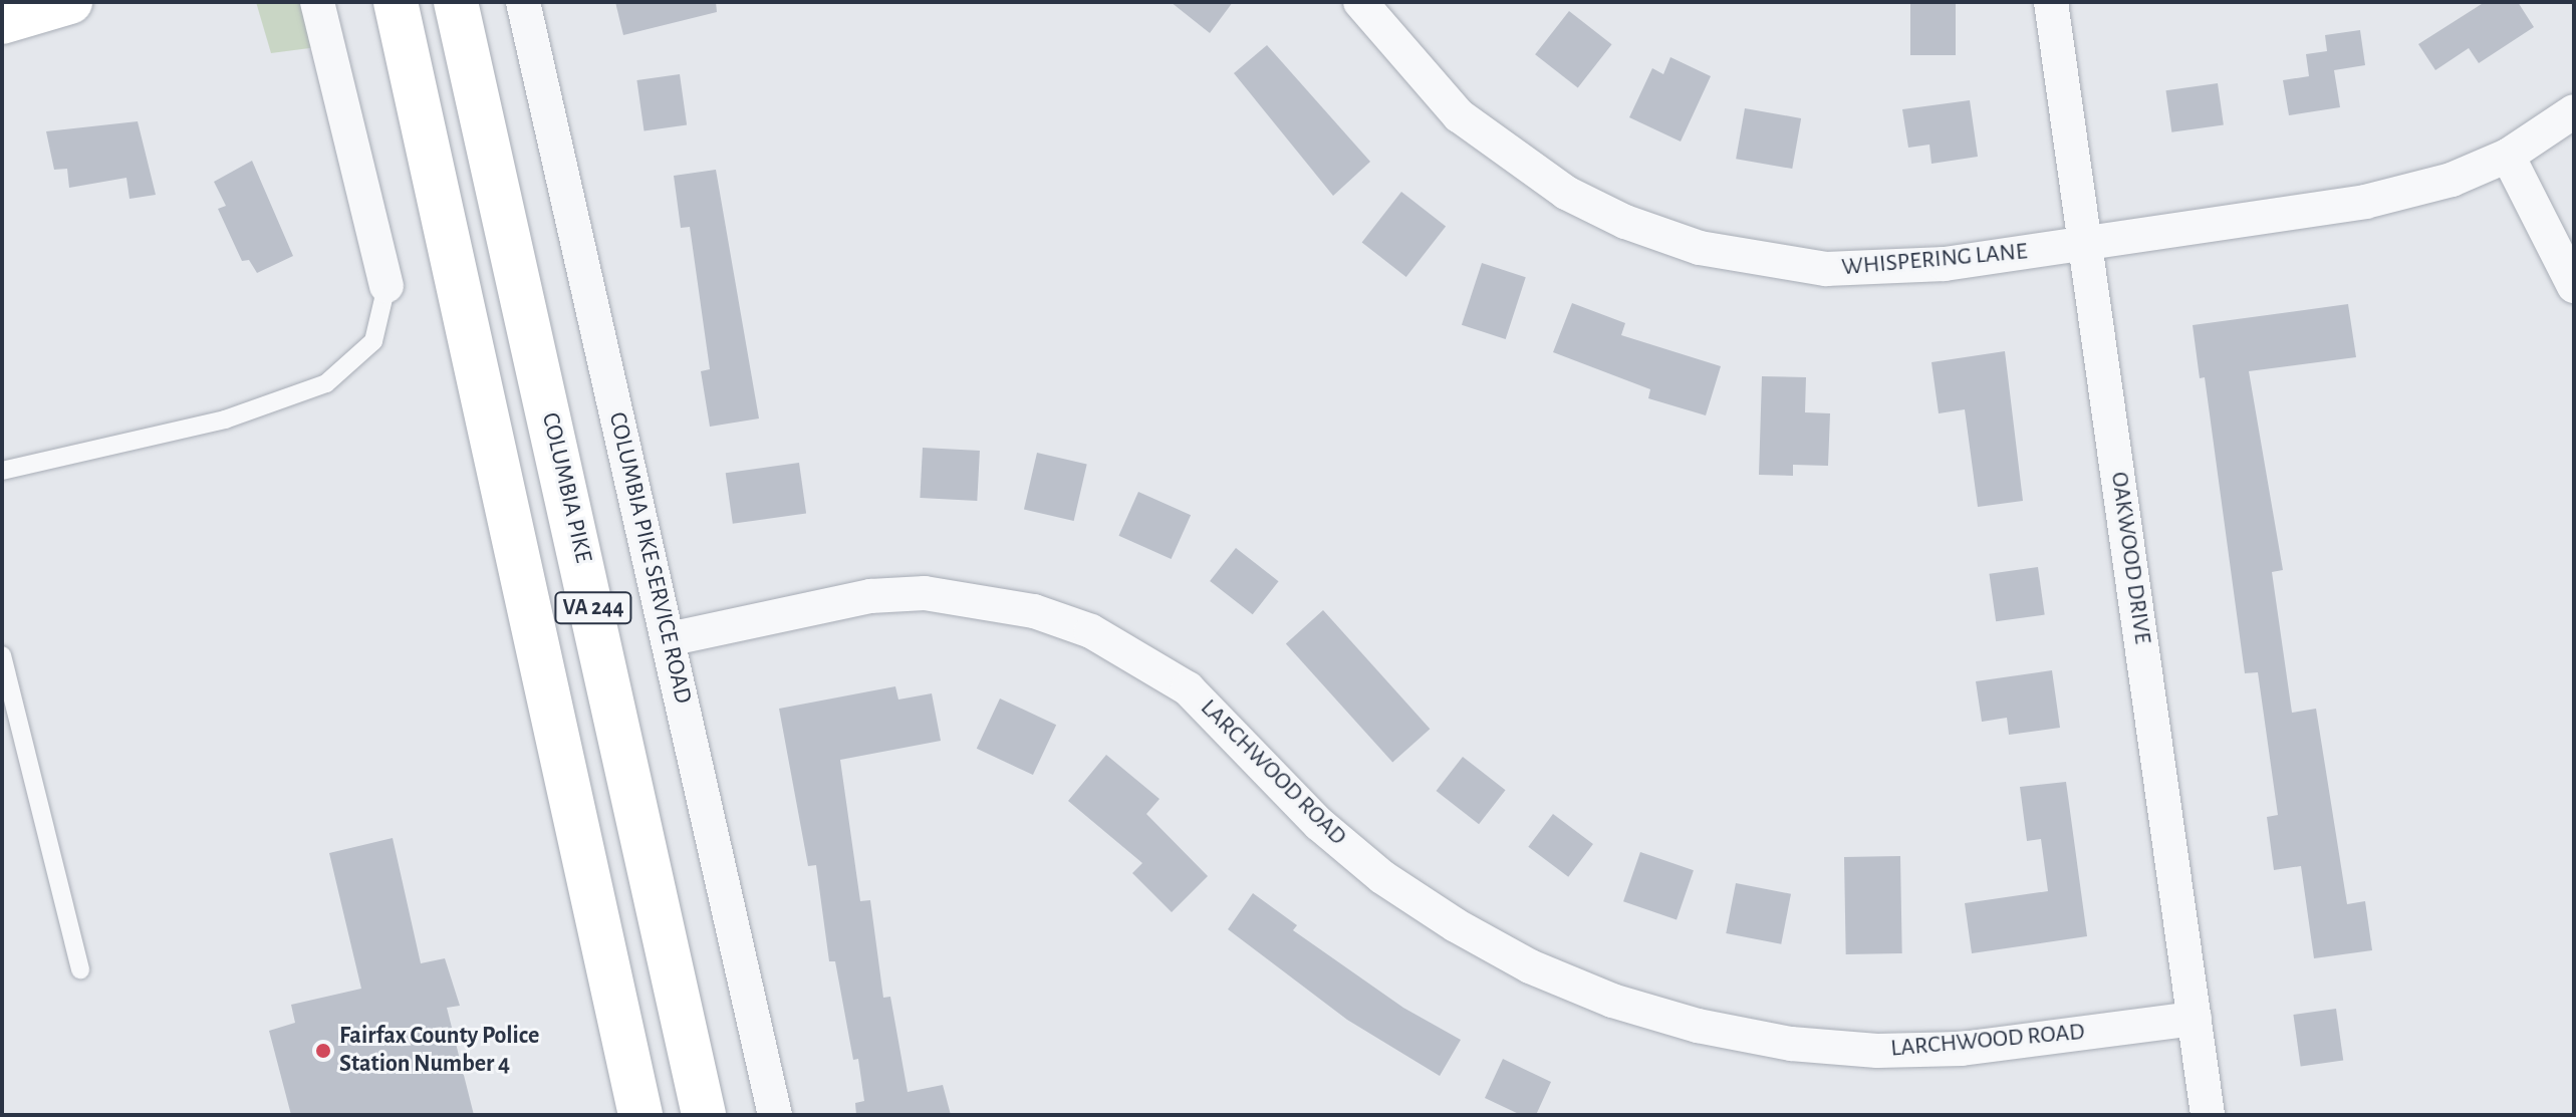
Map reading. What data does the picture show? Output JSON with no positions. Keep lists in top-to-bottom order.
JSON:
{
  "streets": {
    "main road": ["COLUMBIA PIKE", "VA 244"],
    "street": [
      "WHISPERING LANE",
      "COLUMBIA PIKE SERVICE ROAD",
      "OAKWOOD DRIVE",
      "LARCHWOOD ROAD"
    ]
  },
  "crossings": [
    ["WHISPERING LANE", "OAKWOOD DRIVE"],
    ["COLUMBIA PIKE SERVICE ROAD", "LARCHWOOD ROAD"],
    ["OAKWOOD DRIVE", "LARCHWOOD ROAD"]
  ],
  "places": ["Fairfax County Police Station Number 4"]
}
